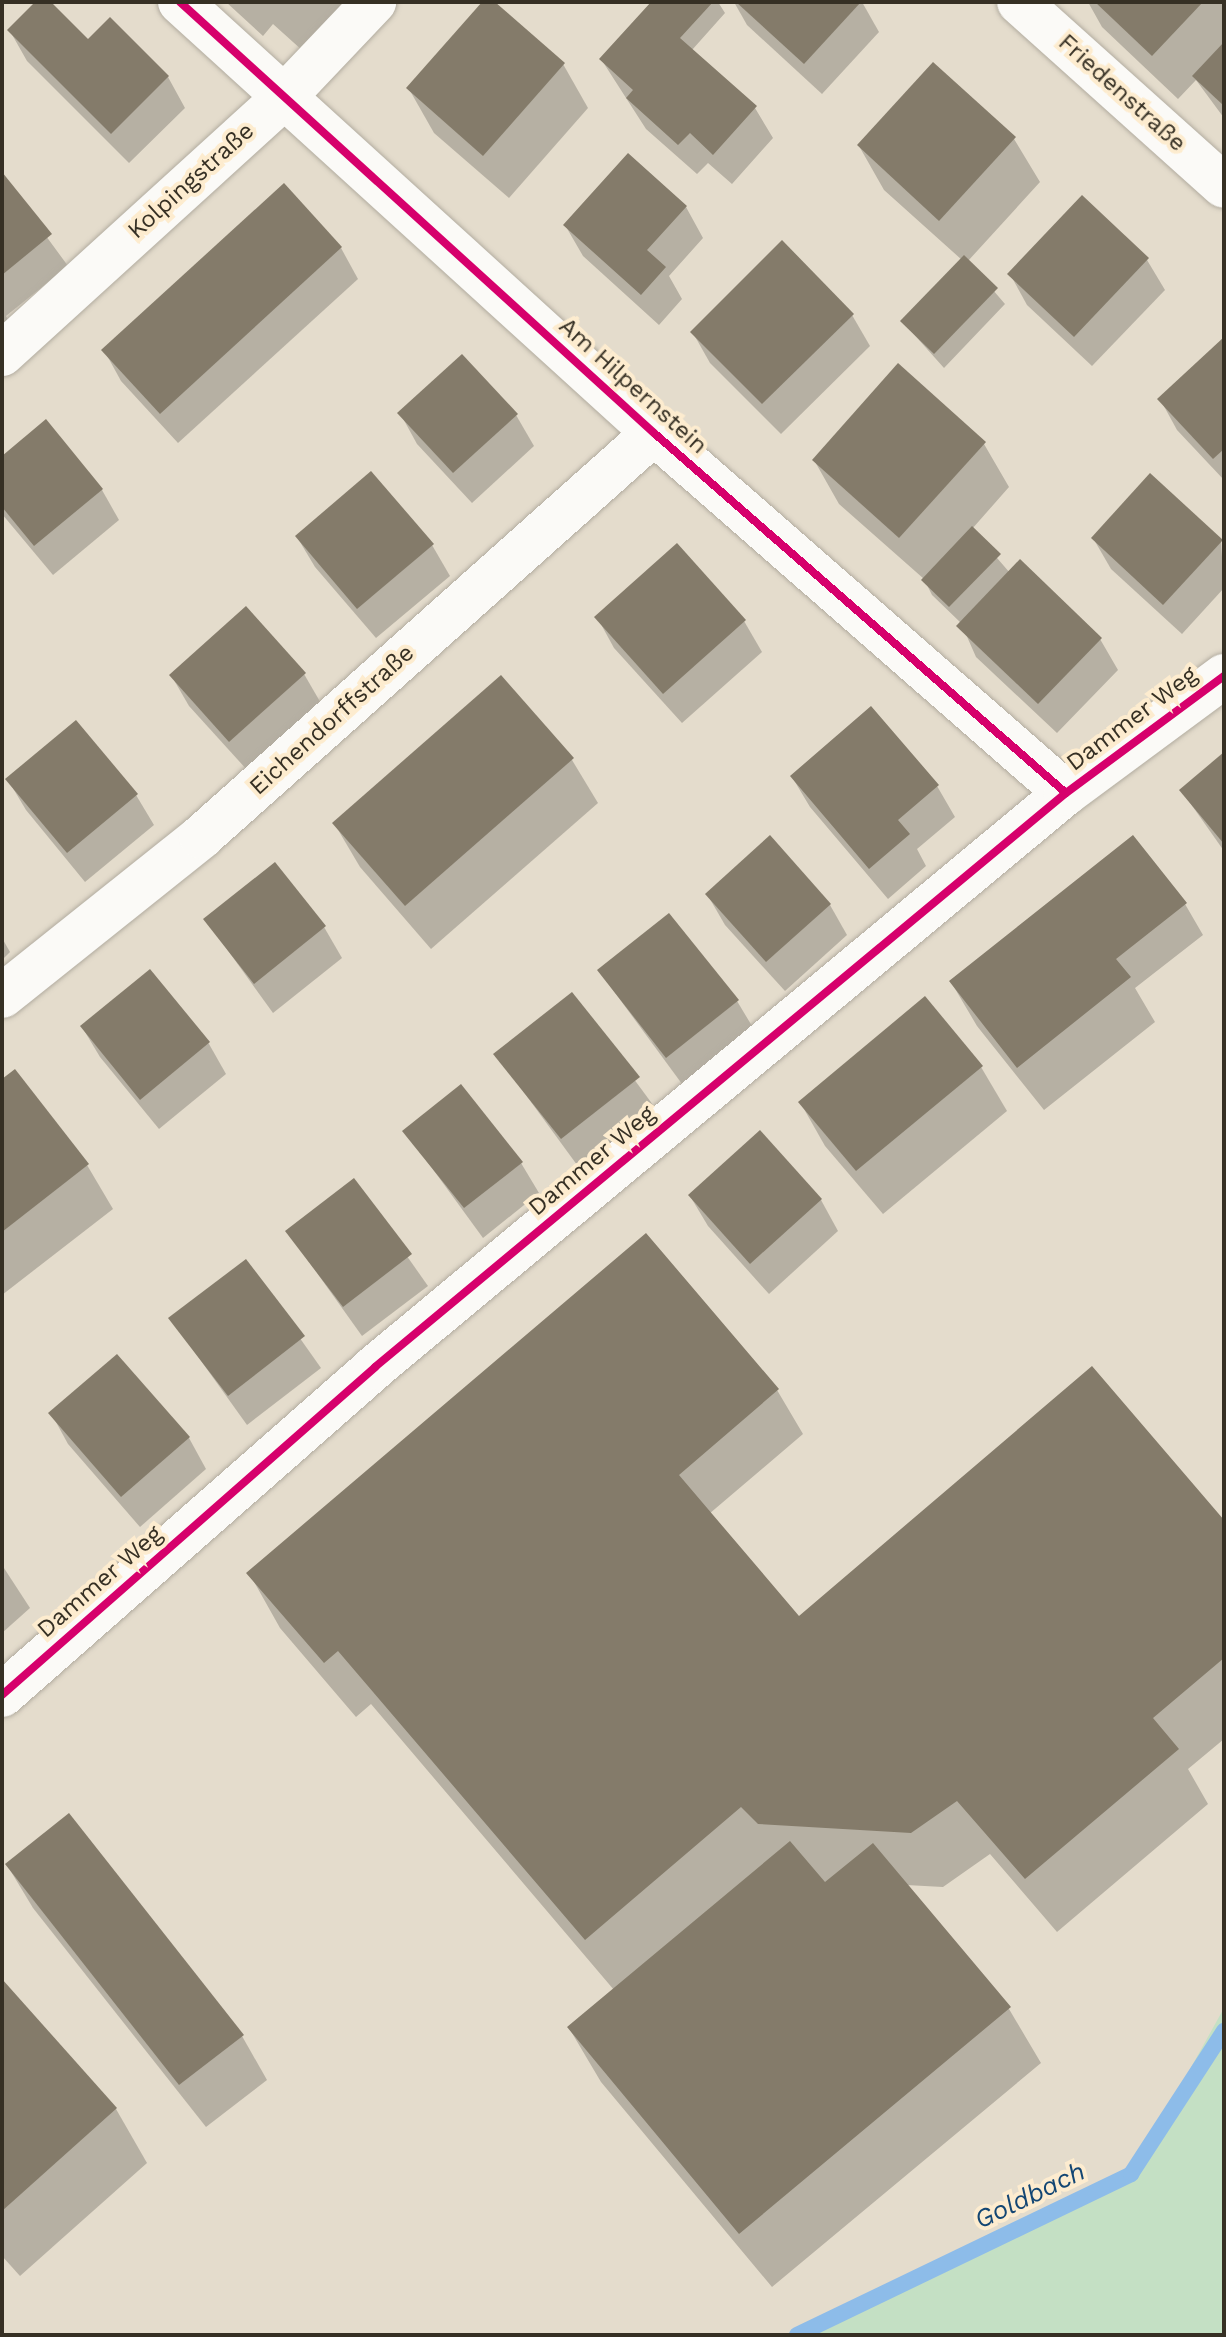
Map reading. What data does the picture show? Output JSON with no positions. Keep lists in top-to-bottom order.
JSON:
{
  "streets": {
    "street": [
      "Friedenstraße",
      "Kolpingstraße",
      "Am Hilpernstein",
      "Dammer Weg",
      "Eichendorffstraße"
    ]
  },
  "crossings": [
    ["Kolpingstraße", "Am Hilpernstein"],
    ["Am Hilpernstein", "Dammer Weg"],
    ["Am Hilpernstein", "Eichendorffstraße"]
  ],
  "water": ["Goldbach"]
}
